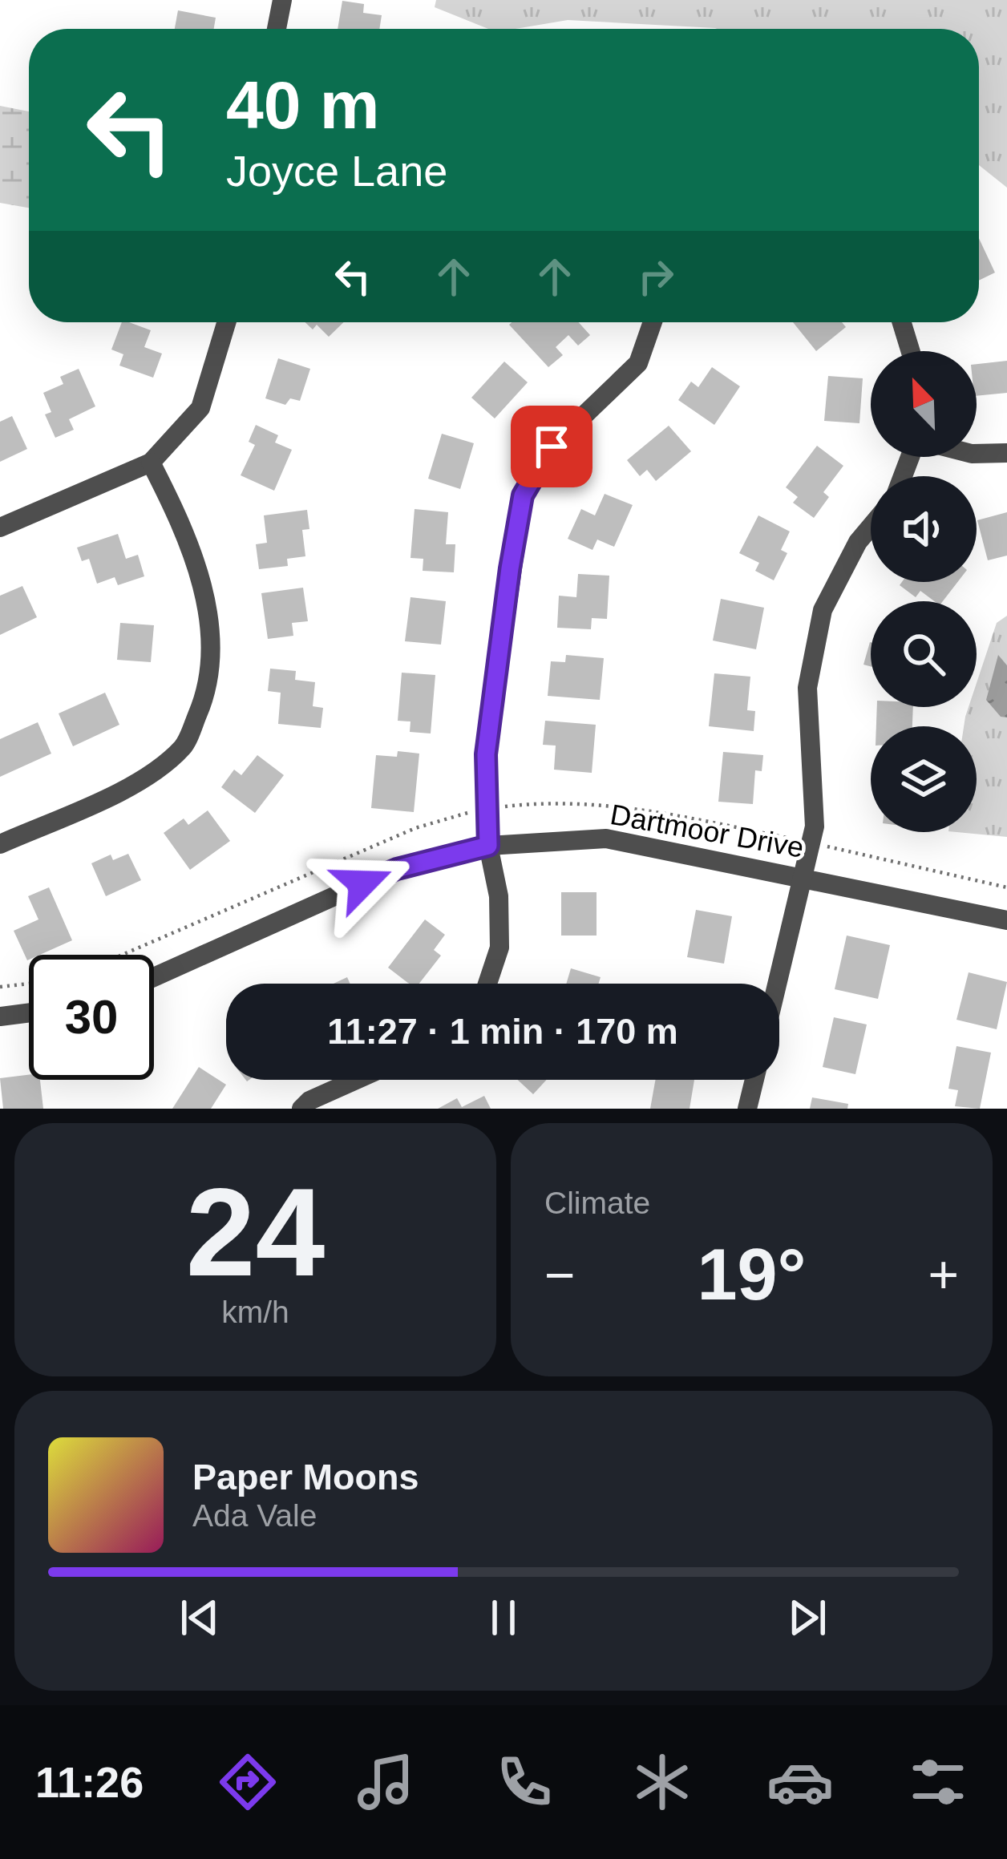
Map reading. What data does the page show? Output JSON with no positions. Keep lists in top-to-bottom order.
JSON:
{
  "streets": {
    "street": ["Dartmoor Drive"]
  },
  "north": "top left",
  "page": {
    "turn": ["40 m", "Joyce Lane"],
    "limit": "30",
    "trip": "11:27 · 1 min · 170 m",
    "tile": [
      ["24", "km/h"],
      "Climate"
    ],
    "heat": ["−", "19°", "+"],
    "song": ["Paper Moons", "Ada Vale"],
    "tabs": "11:26"
  }
}
